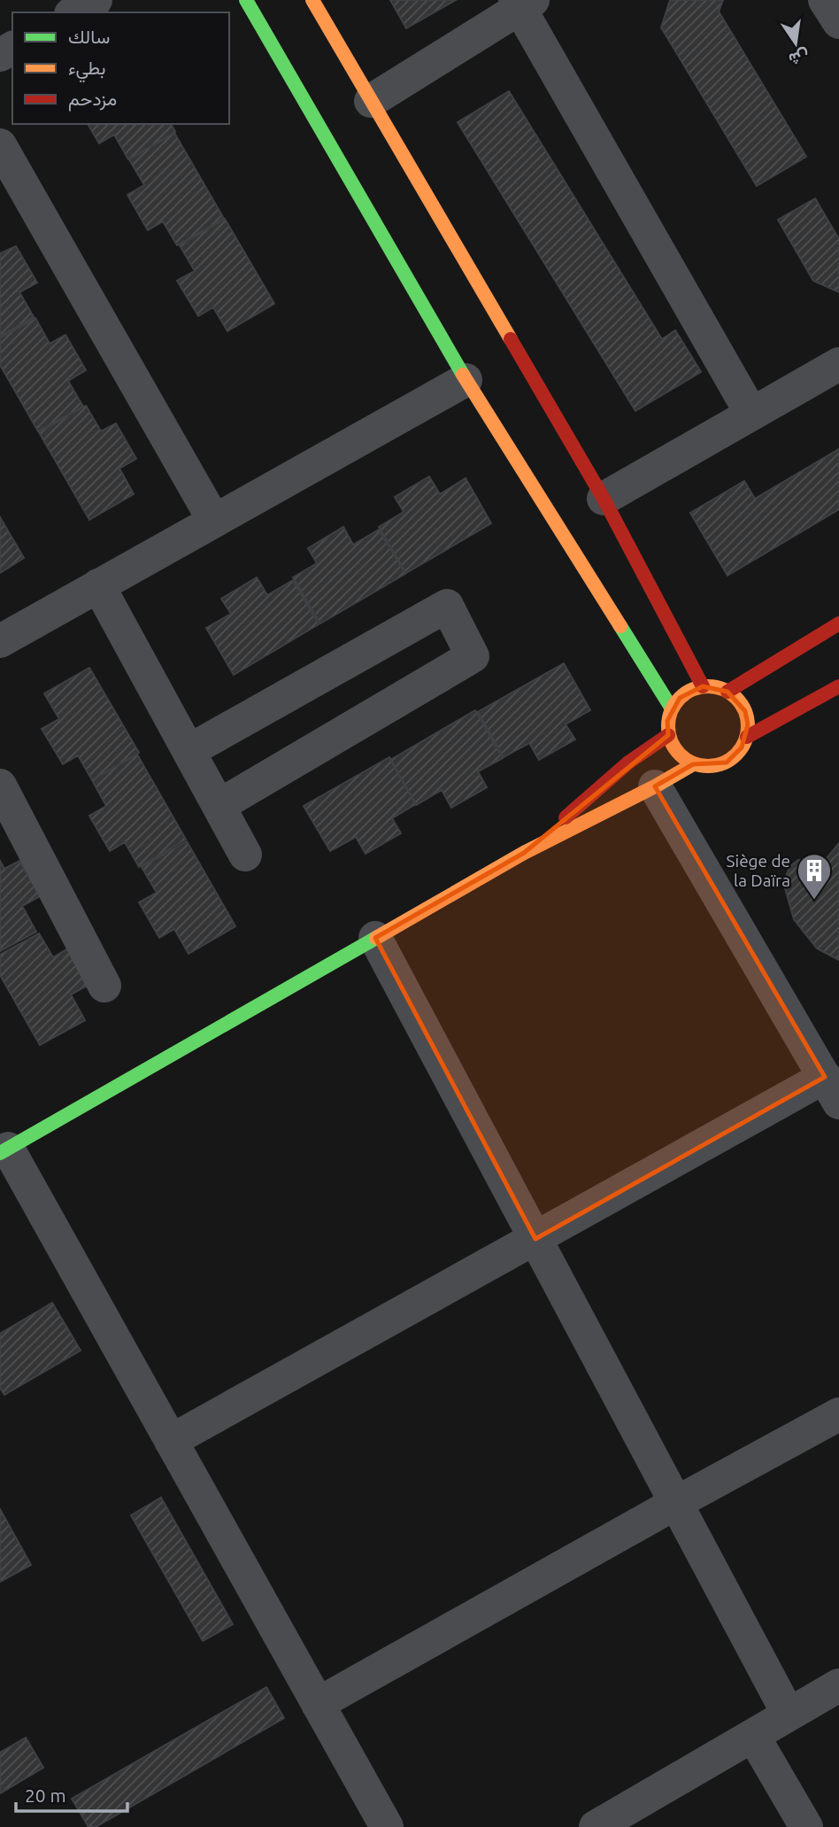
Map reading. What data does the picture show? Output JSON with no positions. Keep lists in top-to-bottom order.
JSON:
{
  "places": {
    "building": ["Siège de la Daïra"]
  },
  "legend": ["سالك", "بطيء", "مزدحم"],
  "scale_bar": "20 m",
  "north": "bottom"
}
